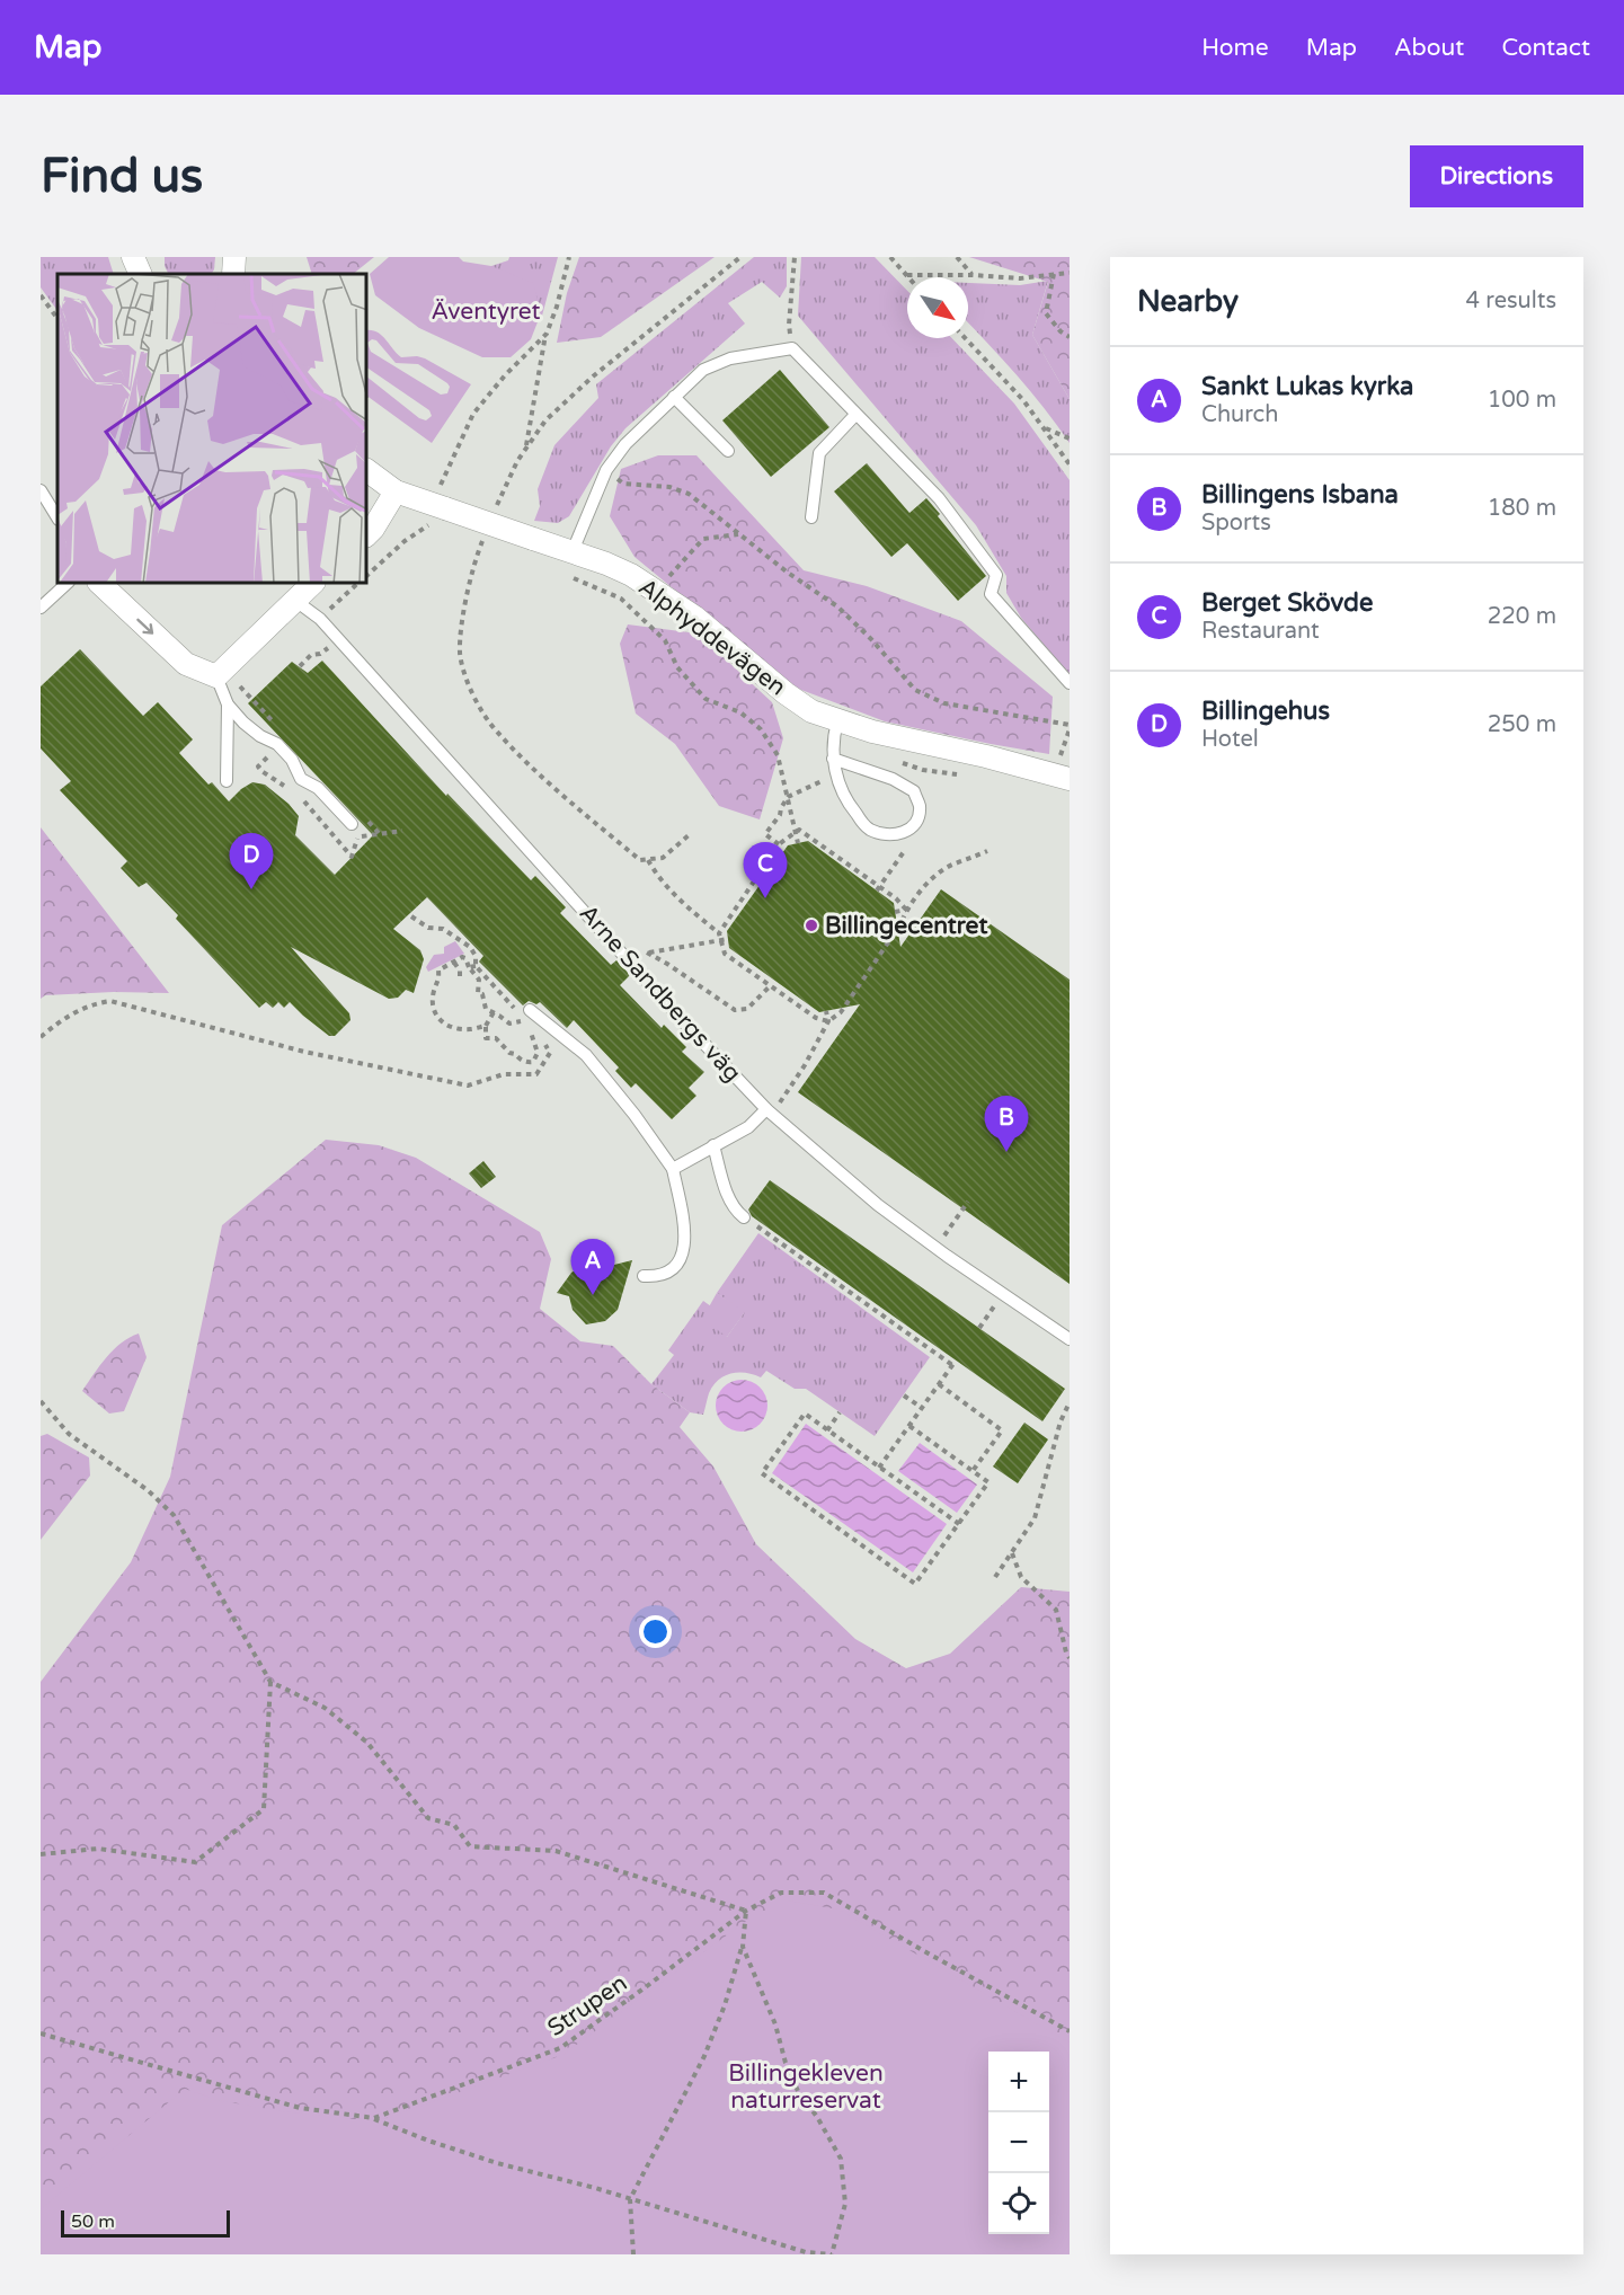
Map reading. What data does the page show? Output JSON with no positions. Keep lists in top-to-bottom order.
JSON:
{
  "streets": {
    "street": ["Alphyddevägen"],
    "lane": ["Arne Sandbergs väg"],
    "path": ["Strupen"]
  },
  "parks": ["Äventyret", "Billingekleven naturreservat"],
  "places": ["Billingecentret"],
  "scale_bar": "50 m",
  "north": "bottom right",
  "page": {
    "header": "Map",
    "nav": [
      "Home",
      "Map",
      "About",
      "Contact"
    ],
    "buttons": "Directions",
    "title": "Find us",
    "heading": ["Nearby", "4 results"],
    "list": [
      {
        "mark": "A",
        "name": "Sankt Lukas kyrka",
        "note": "Church",
        "value": "100 m"
      },
      {
        "mark": "B",
        "name": "Billingens Isbana",
        "note": "Sports",
        "value": "180 m"
      },
      {
        "mark": "C",
        "name": "Berget Skövde",
        "note": "Restaurant",
        "value": "220 m"
      },
      {
        "mark": "D",
        "name": "Billingehus",
        "note": "Hotel",
        "value": "250 m"
      }
    ],
    "pins": [
      "D",
      "C",
      "B",
      "A"
    ],
    "map_buttons": ["+", "−"],
    "scale": "50 m"
  }
}
